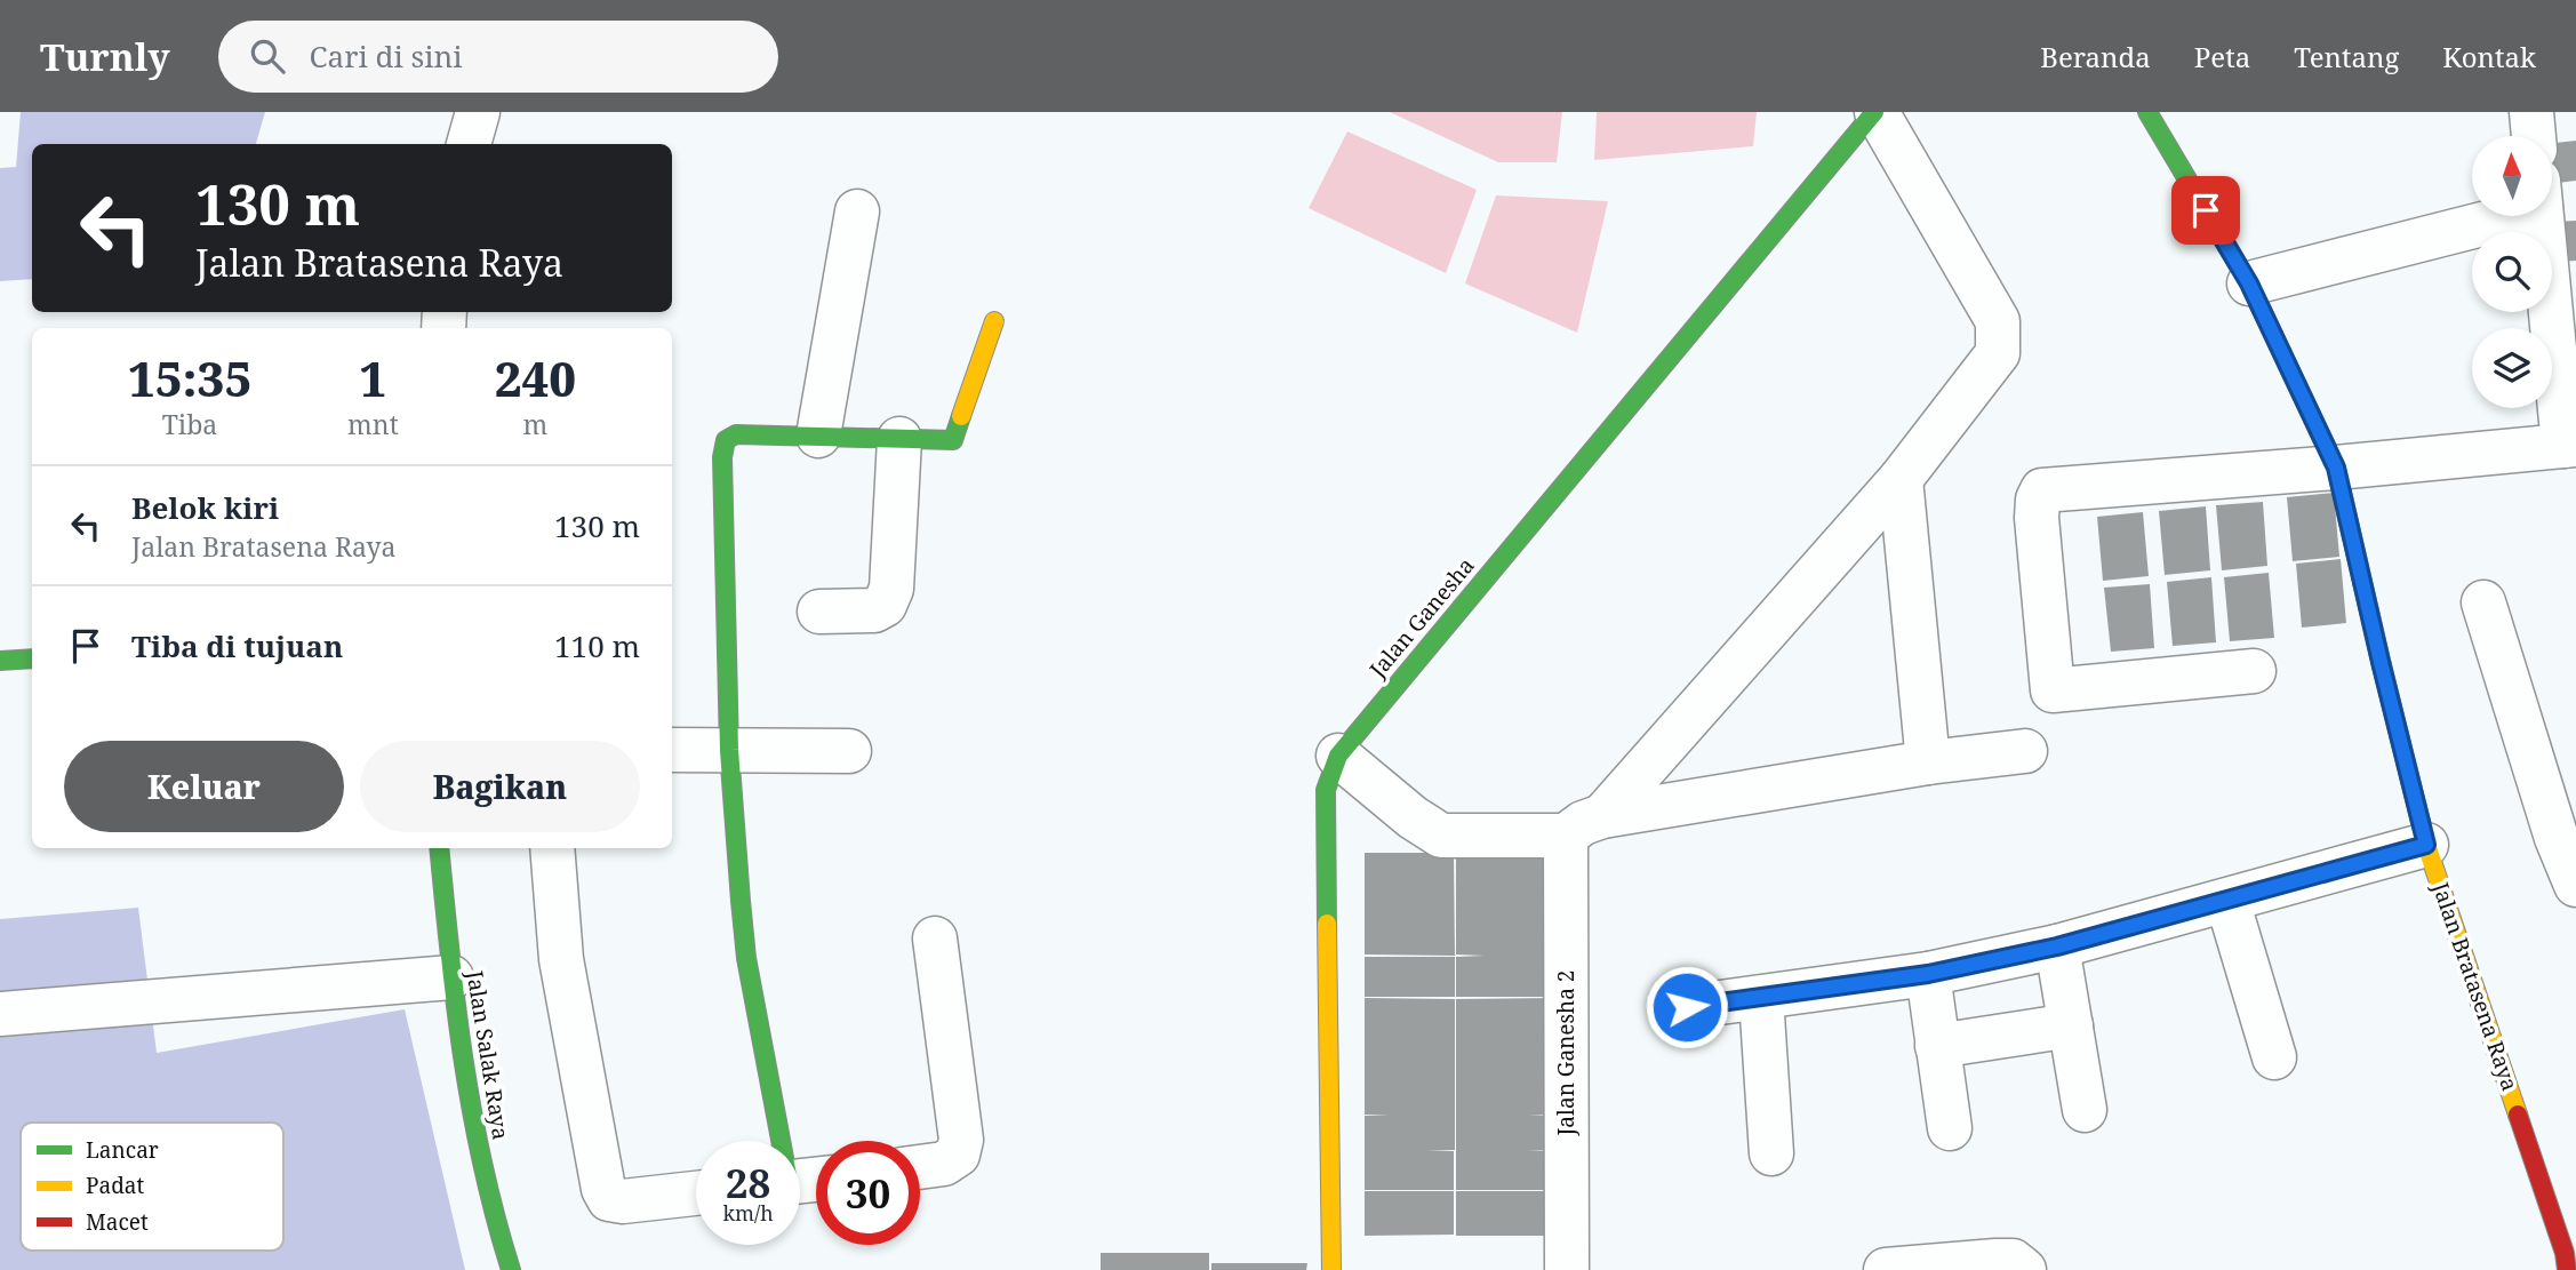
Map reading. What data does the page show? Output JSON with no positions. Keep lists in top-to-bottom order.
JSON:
{
  "streets": {
    "street": [
      "Jalan Ganesha",
      "Jalan Bratasena Raya",
      "Jalan Ganesha 2",
      "Jalan Salak Raya"
    ]
  },
  "legend": ["Lancar", "Padat", "Macet"],
  "north": "top",
  "page": {
    "header": "Turnly",
    "search": "Cari di sini",
    "nav": [
      "Beranda",
      "Peta",
      "Tentang",
      "Kontak"
    ],
    "turn": ["130 m", "Jalan Bratasena Raya"],
    "eta": [
      "15:35",
      "Tiba",
      "1",
      "mnt",
      "240",
      "m"
    ],
    "list": [
      {
        "name": "Belok kiri",
        "note": "Jalan Bratasena Raya",
        "value": "130 m"
      },
      {
        "name": "Tiba di tujuan",
        "value": "110 m"
      }
    ],
    "buttons": ["Keluar", "Bagikan"],
    "speed": "28 km/h",
    "limit": "30"
  }
}
